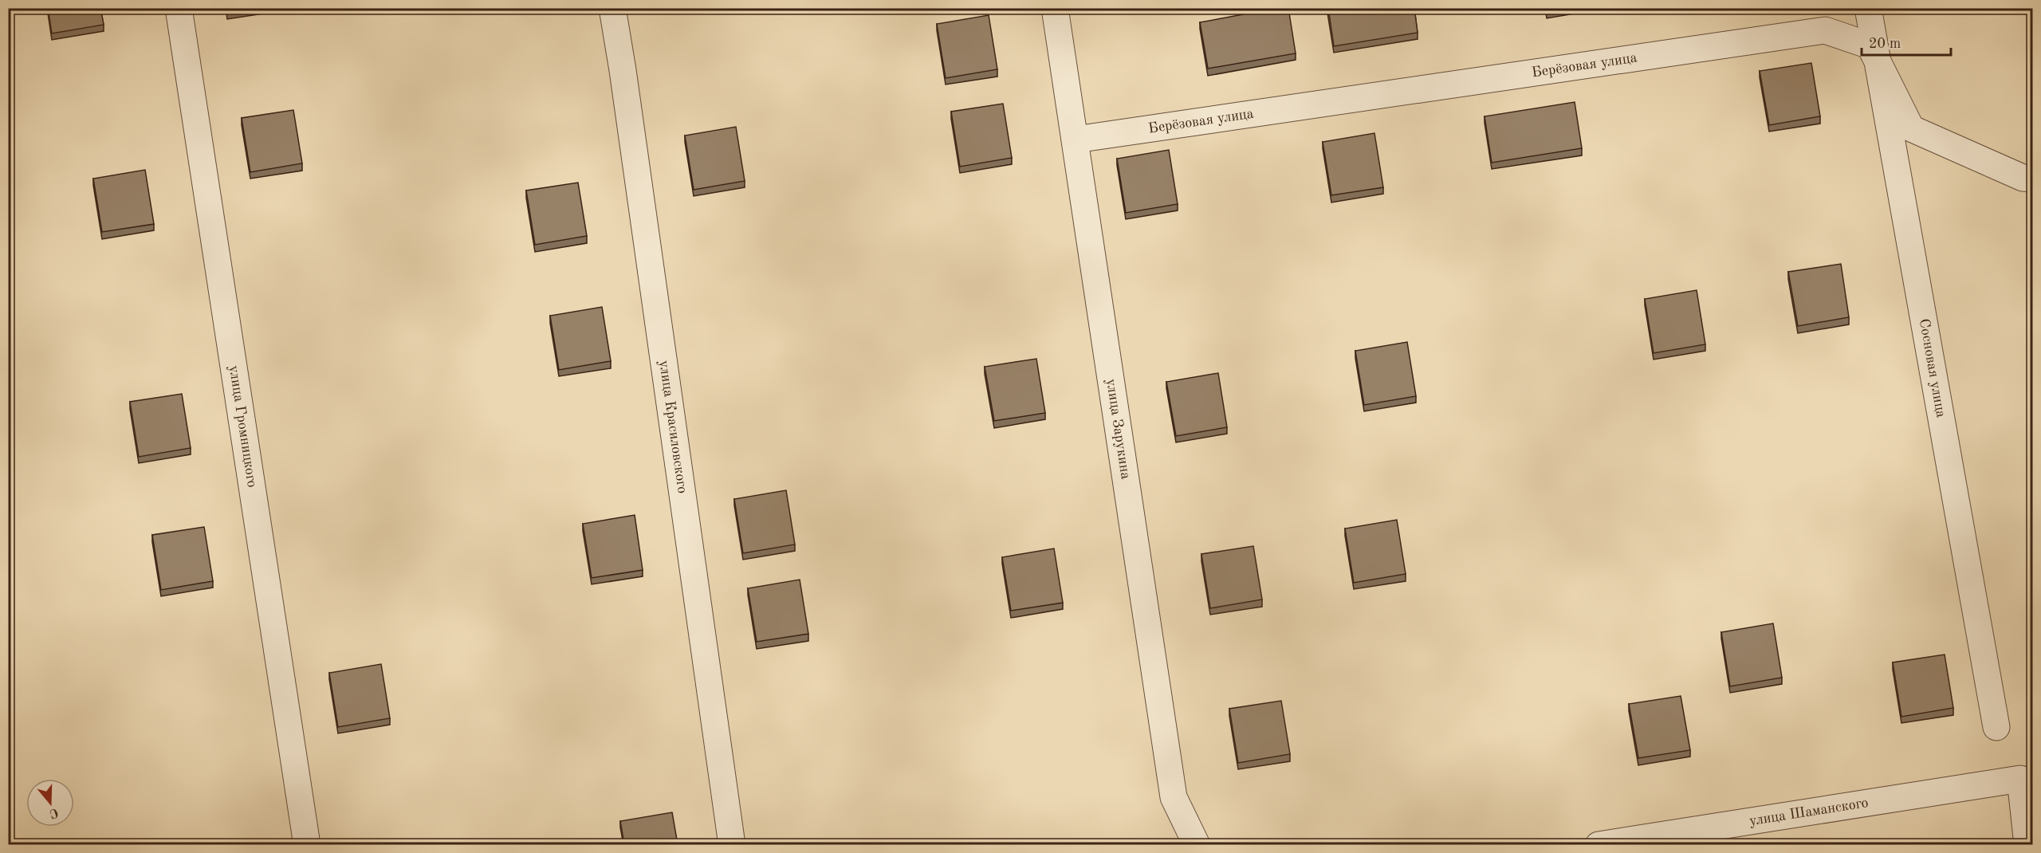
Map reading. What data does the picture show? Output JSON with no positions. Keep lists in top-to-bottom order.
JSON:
{
  "streets": {
    "street": [
      "Берёзовая улица",
      "Сосновая улица",
      "улица Громницкого",
      "улица Красиловского",
      "улица Зарукина",
      "улица Шаманского"
    ]
  },
  "crossings": [
    ["Берёзовая улица", "улица Зарукина"]
  ],
  "scale_bar": "20 m",
  "north": "bottom"
}
